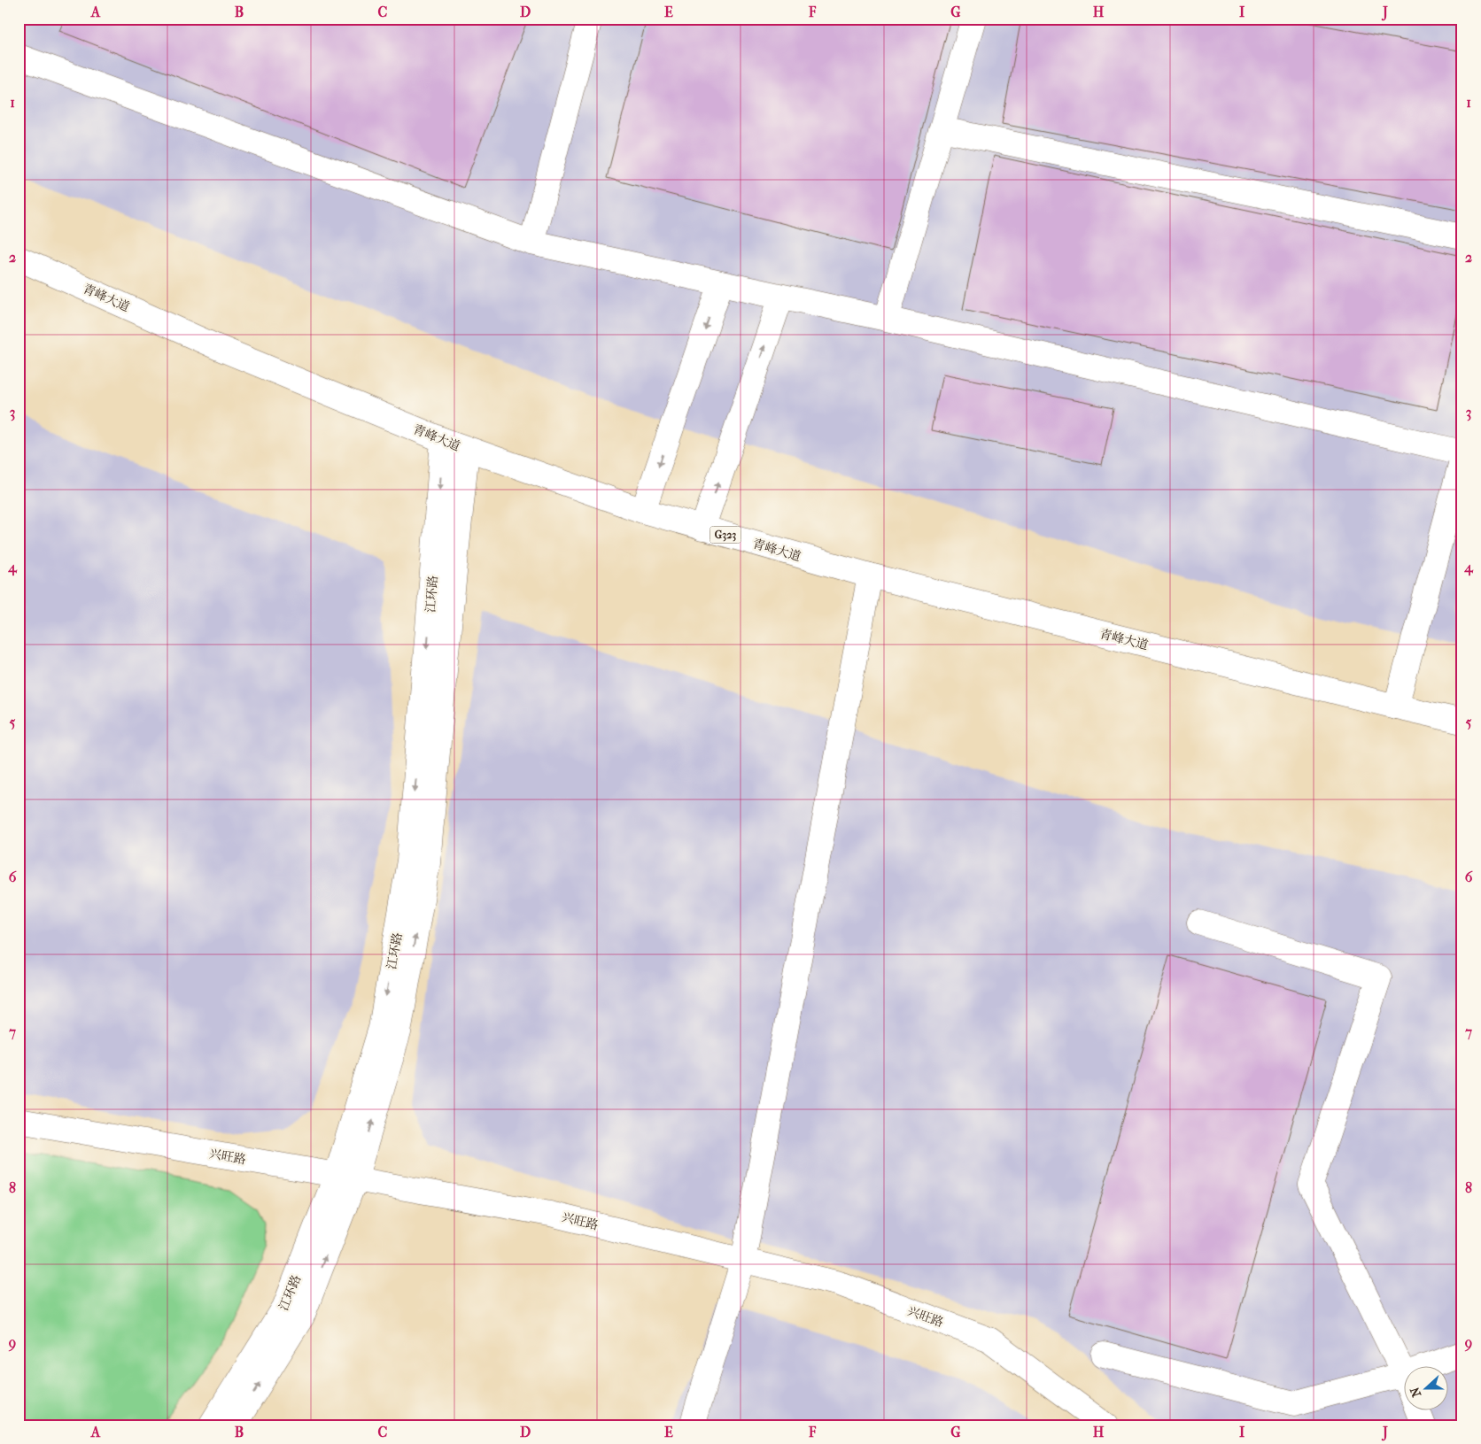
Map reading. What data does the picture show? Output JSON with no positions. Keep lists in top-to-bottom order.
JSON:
{
  "streets": {
    "main road": [
      "青峰大道",
      "G323",
      "江环路",
      "兴旺路"
    ]
  },
  "crossings": [
    ["青峰大道", "江环路"],
    ["江环路", "兴旺路"]
  ],
  "north": "left",
  "grid": {
    "columns": [
      "A",
      "B",
      "C",
      "D",
      "E",
      "F",
      "G",
      "H",
      "I",
      "J"
    ],
    "rows": [
      "1",
      "2",
      "3",
      "4",
      "5",
      "6",
      "7",
      "8",
      "9"
    ]
  }
}
